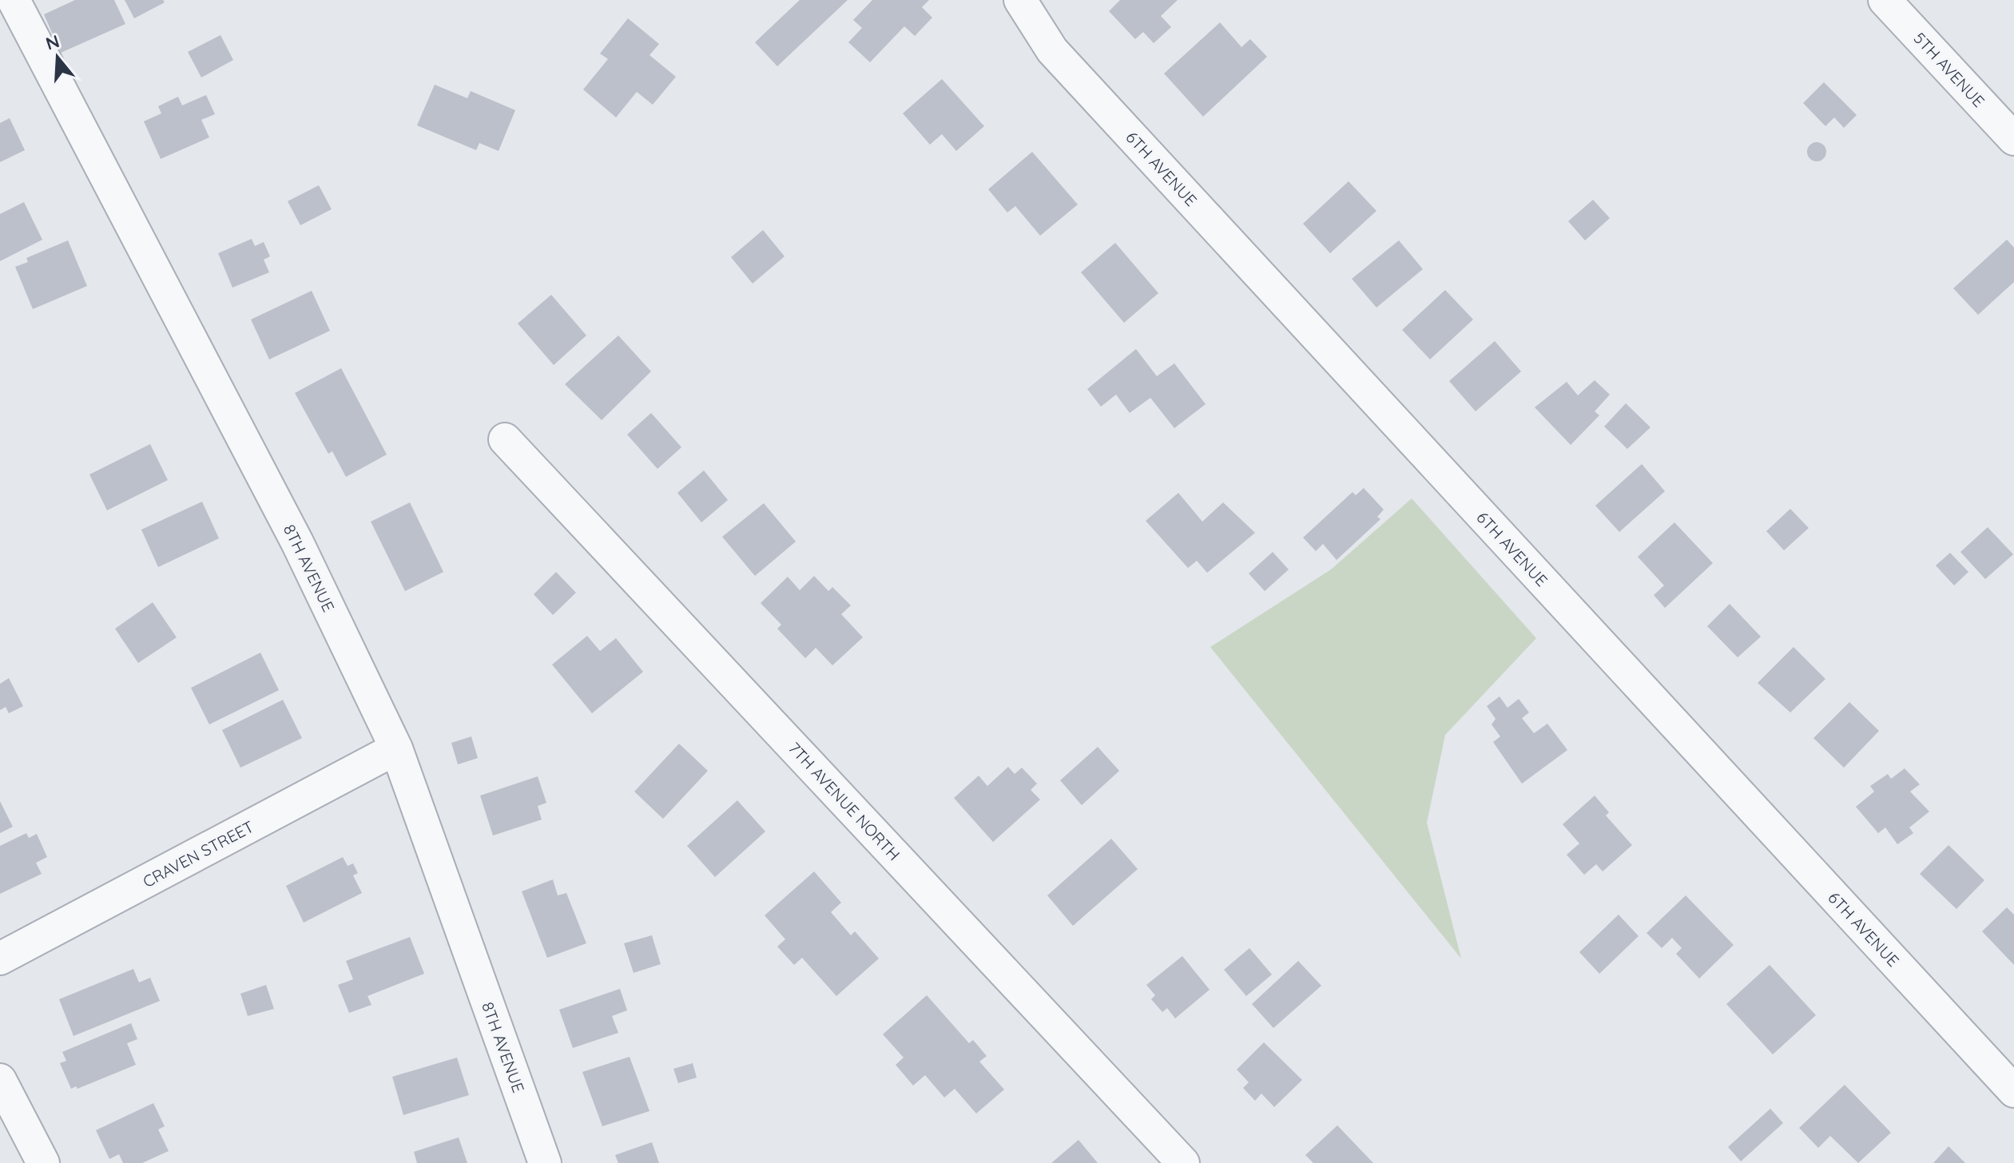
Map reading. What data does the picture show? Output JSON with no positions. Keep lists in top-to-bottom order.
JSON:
{
  "streets": {
    "street": [
      "5TH AVENUE",
      "6TH AVENUE",
      "8TH AVENUE",
      "7TH AVENUE NORTH",
      "CRAVEN STREET"
    ]
  },
  "crossings": [
    ["8TH AVENUE", "CRAVEN STREET"]
  ],
  "north": "top"
}
